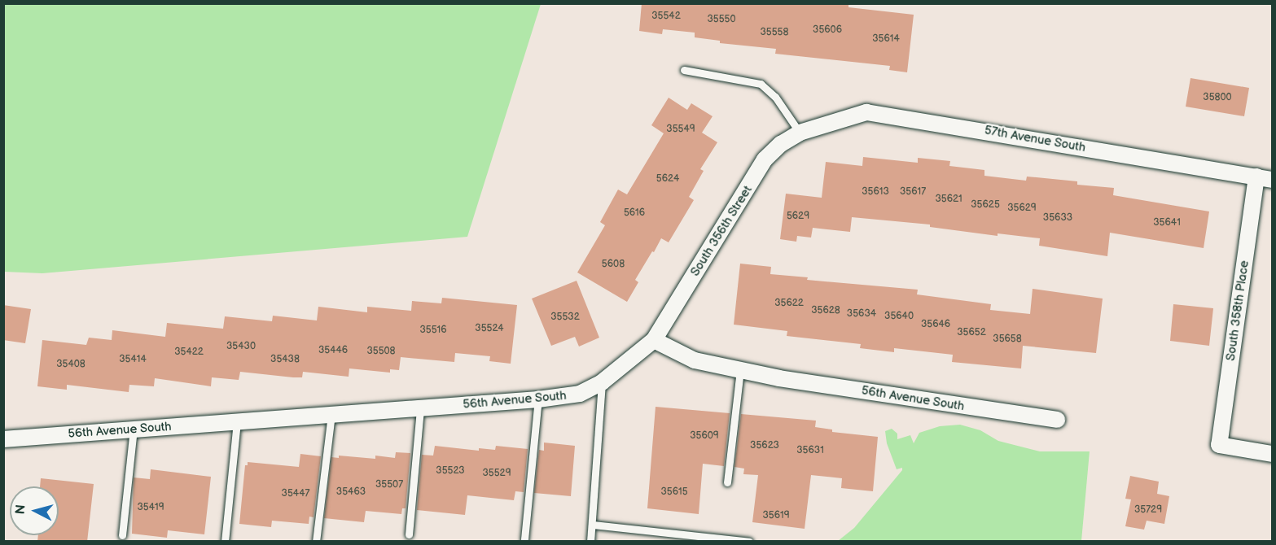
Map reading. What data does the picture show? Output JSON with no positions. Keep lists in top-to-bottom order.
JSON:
{
  "streets": {
    "street": [
      "57th Avenue South",
      "South 356th Street",
      "South 358th Place",
      "56th Avenue South"
    ]
  },
  "crossings": [
    ["57th Avenue South", "South 356th Street"],
    ["57th Avenue South", "South 358th Place"],
    ["South 356th Street", "56th Avenue South"]
  ],
  "house_numbers": [
    "35542",
    "35550",
    "35606",
    "35558",
    "35614",
    "35800",
    "35549",
    "5624",
    "35613",
    "35617",
    "35621",
    "35625",
    "35629",
    "5616",
    "5629",
    "35633",
    "35641",
    "5608",
    "35622",
    "35628",
    "35634",
    "35640",
    "35532",
    "35646",
    "35524",
    "35516",
    "35652",
    "35658",
    "35430",
    "35446",
    "35508",
    "35422",
    "35414",
    "35438",
    "35408",
    "35609",
    "35623",
    "35631",
    "35523",
    "35529",
    "35507",
    "35463",
    "35615",
    "35447",
    "35419",
    "35729",
    "35619"
  ],
  "north": "left"
}
